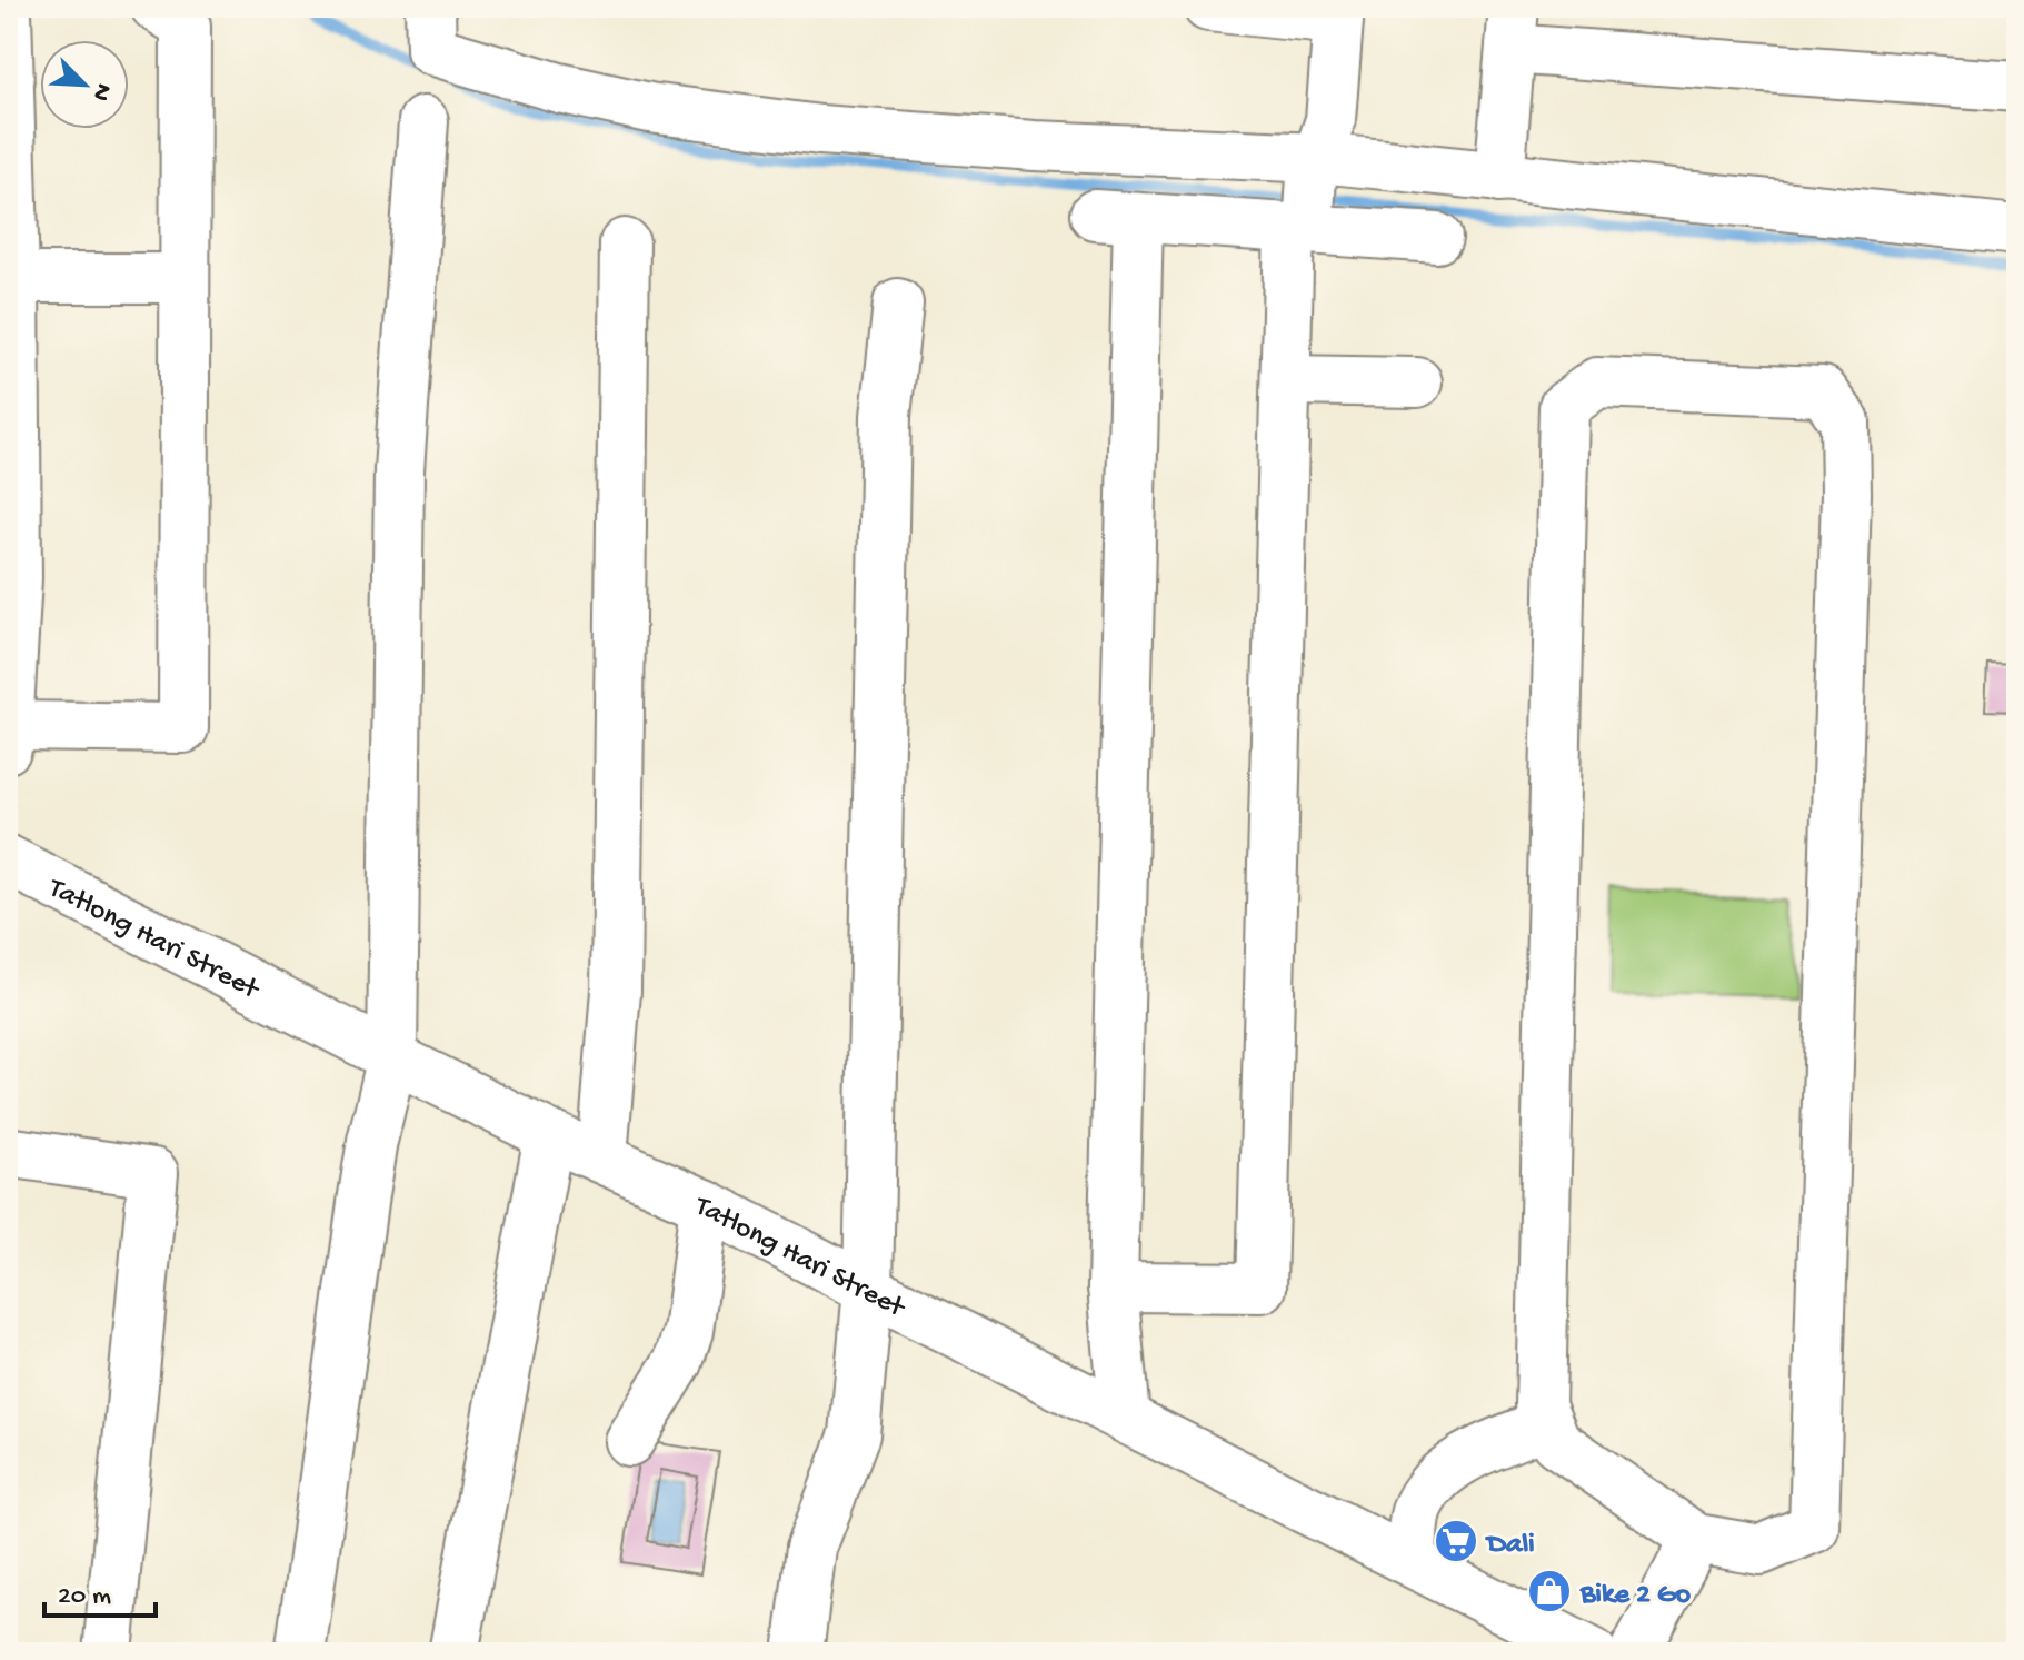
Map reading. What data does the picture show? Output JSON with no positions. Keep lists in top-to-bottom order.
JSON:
{
  "streets": {
    "street": ["Tatlong Hari Street"]
  },
  "places": {
    "supermarket": ["Dali"],
    "shop": ["Bike 2 Go"]
  },
  "scale_bar": "20 m",
  "north": "bottom right"
}
